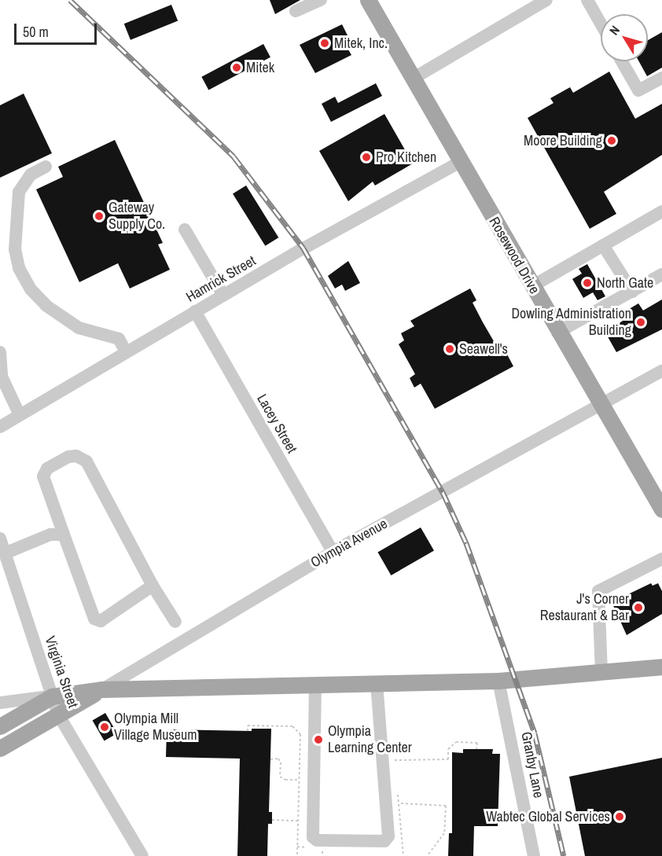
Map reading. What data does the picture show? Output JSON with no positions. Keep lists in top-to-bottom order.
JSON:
{
  "streets": {
    "main road": ["Rosewood Drive", "Olympia Avenue"],
    "street": [
      "Hamrick Street",
      "Lacey Street",
      "Virginia Street",
      "Granby Lane"
    ]
  },
  "crossings": [
    ["Rosewood Drive", "Hamrick Street"],
    ["Rosewood Drive", "Olympia Avenue"],
    ["Hamrick Street", "Lacey Street"],
    ["Lacey Street", "Olympia Avenue"],
    ["Olympia Avenue", "Virginia Street"]
  ],
  "places": [
    "Mitek, Inc.",
    "Mitek",
    "Moore Building",
    "Pro Kitchen",
    "Gateway Supply Co.",
    "North Gate",
    "Dowling Administration Building",
    "Seawell's",
    "J's Corner Restaurant & Bar",
    "Olympia Mill Village Museum",
    "Olympia Learning Center",
    "Wabtec Global Services"
  ],
  "scale_bar": "50 m",
  "north": "top left"
}
